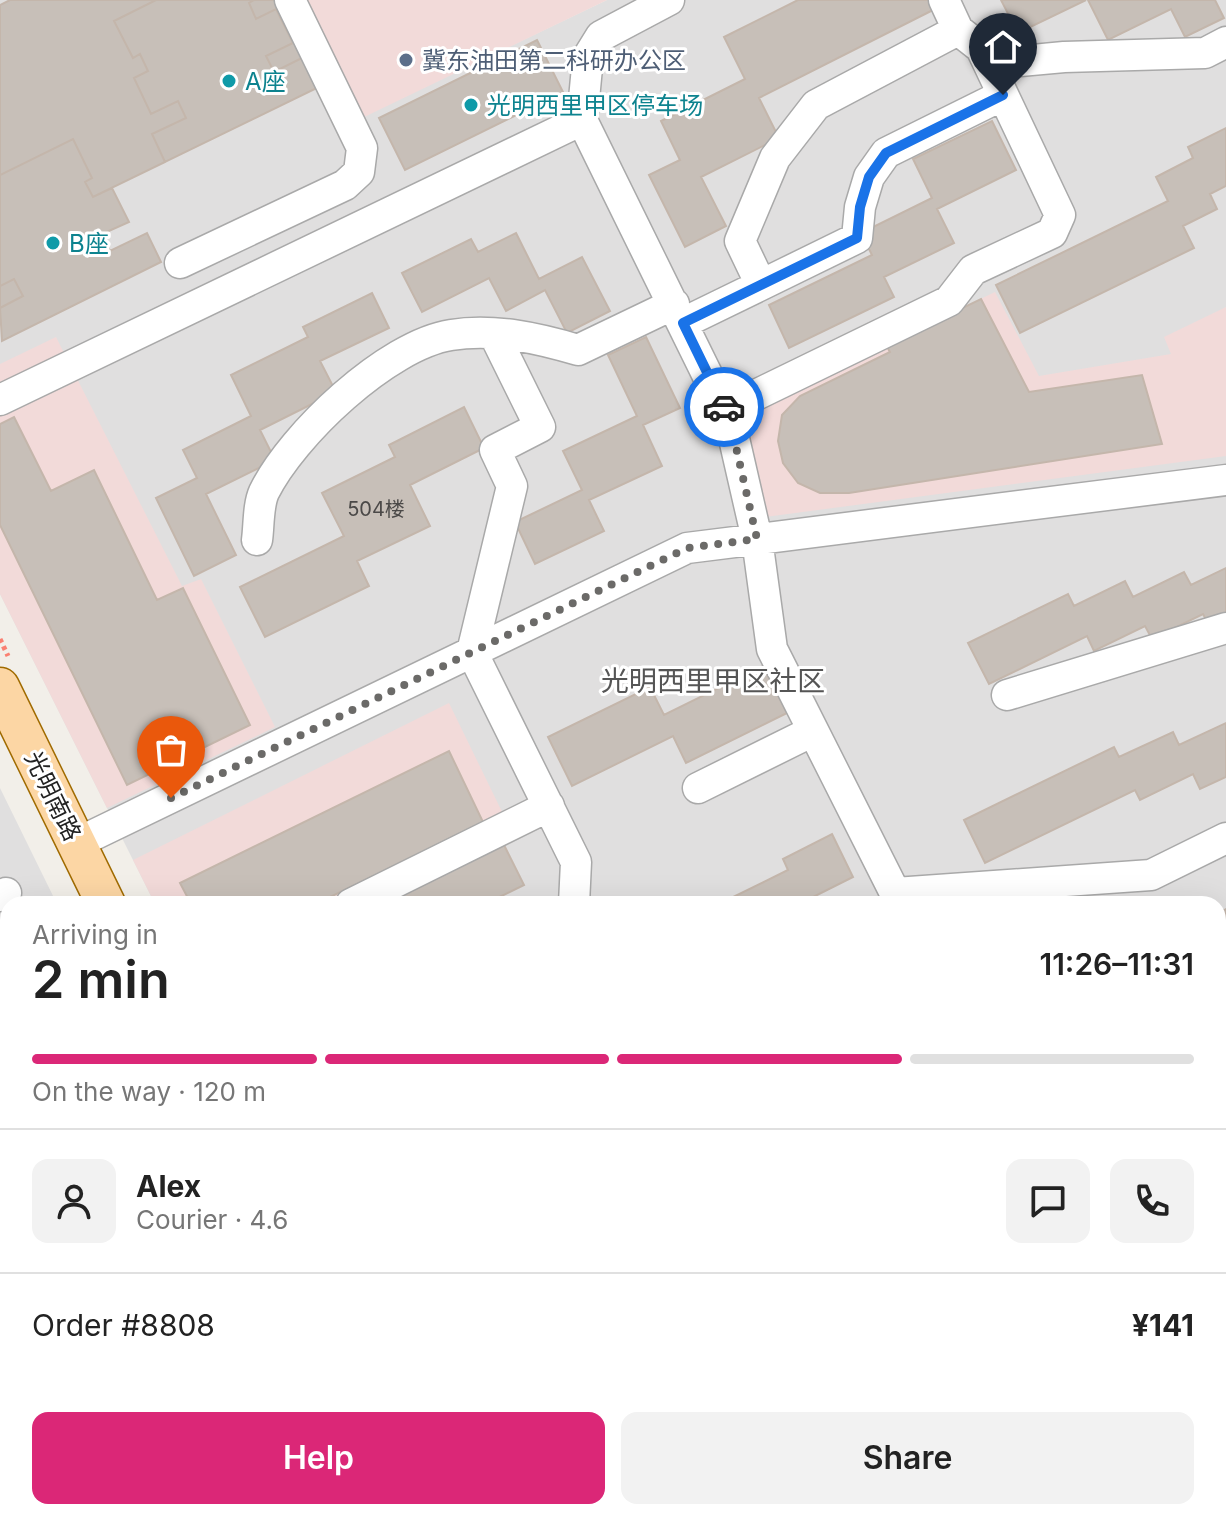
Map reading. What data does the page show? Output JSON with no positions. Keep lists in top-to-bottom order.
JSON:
{
  "streets": {
    "main road": ["光明南路"]
  },
  "districts": ["光明西里甲区社区"],
  "places": [
    "冀东油田第二科研办公区",
    "A座",
    "光明西里甲区停车场",
    "B座"
  ],
  "house_numbers": ["504楼"],
  "page": {
    "heading": ["2 min", "Arriving in", "11:26–11:31"],
    "panel": [
      "Alex",
      "Courier · 4.6",
      "Order #8808",
      "¥141"
    ],
    "bar": "On the way · 120 m",
    "buttons": ["Help", "Share"]
  }
}
